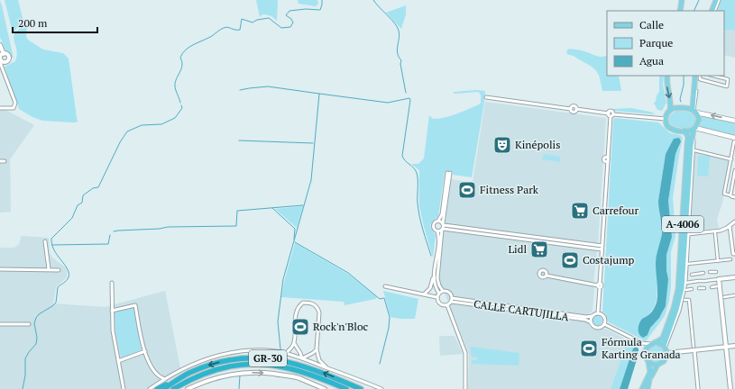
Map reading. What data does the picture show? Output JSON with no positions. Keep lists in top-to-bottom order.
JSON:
{
  "streets": {
    "highway": ["GR-30"],
    "main road": ["A-4006"],
    "street": ["CALLE CARTUJILLA"]
  },
  "places": {
    "theatre": ["Kinépolis"],
    "sports": [
      "Fitness Park",
      "Costajump",
      "Rock'n'Bloc",
      "Fórmula Karting Granada"
    ],
    "supermarket": ["Carrefour", "Lidl"]
  },
  "legend": ["Calle", "Parque", "Agua"],
  "scale_bar": "200 m"
}
